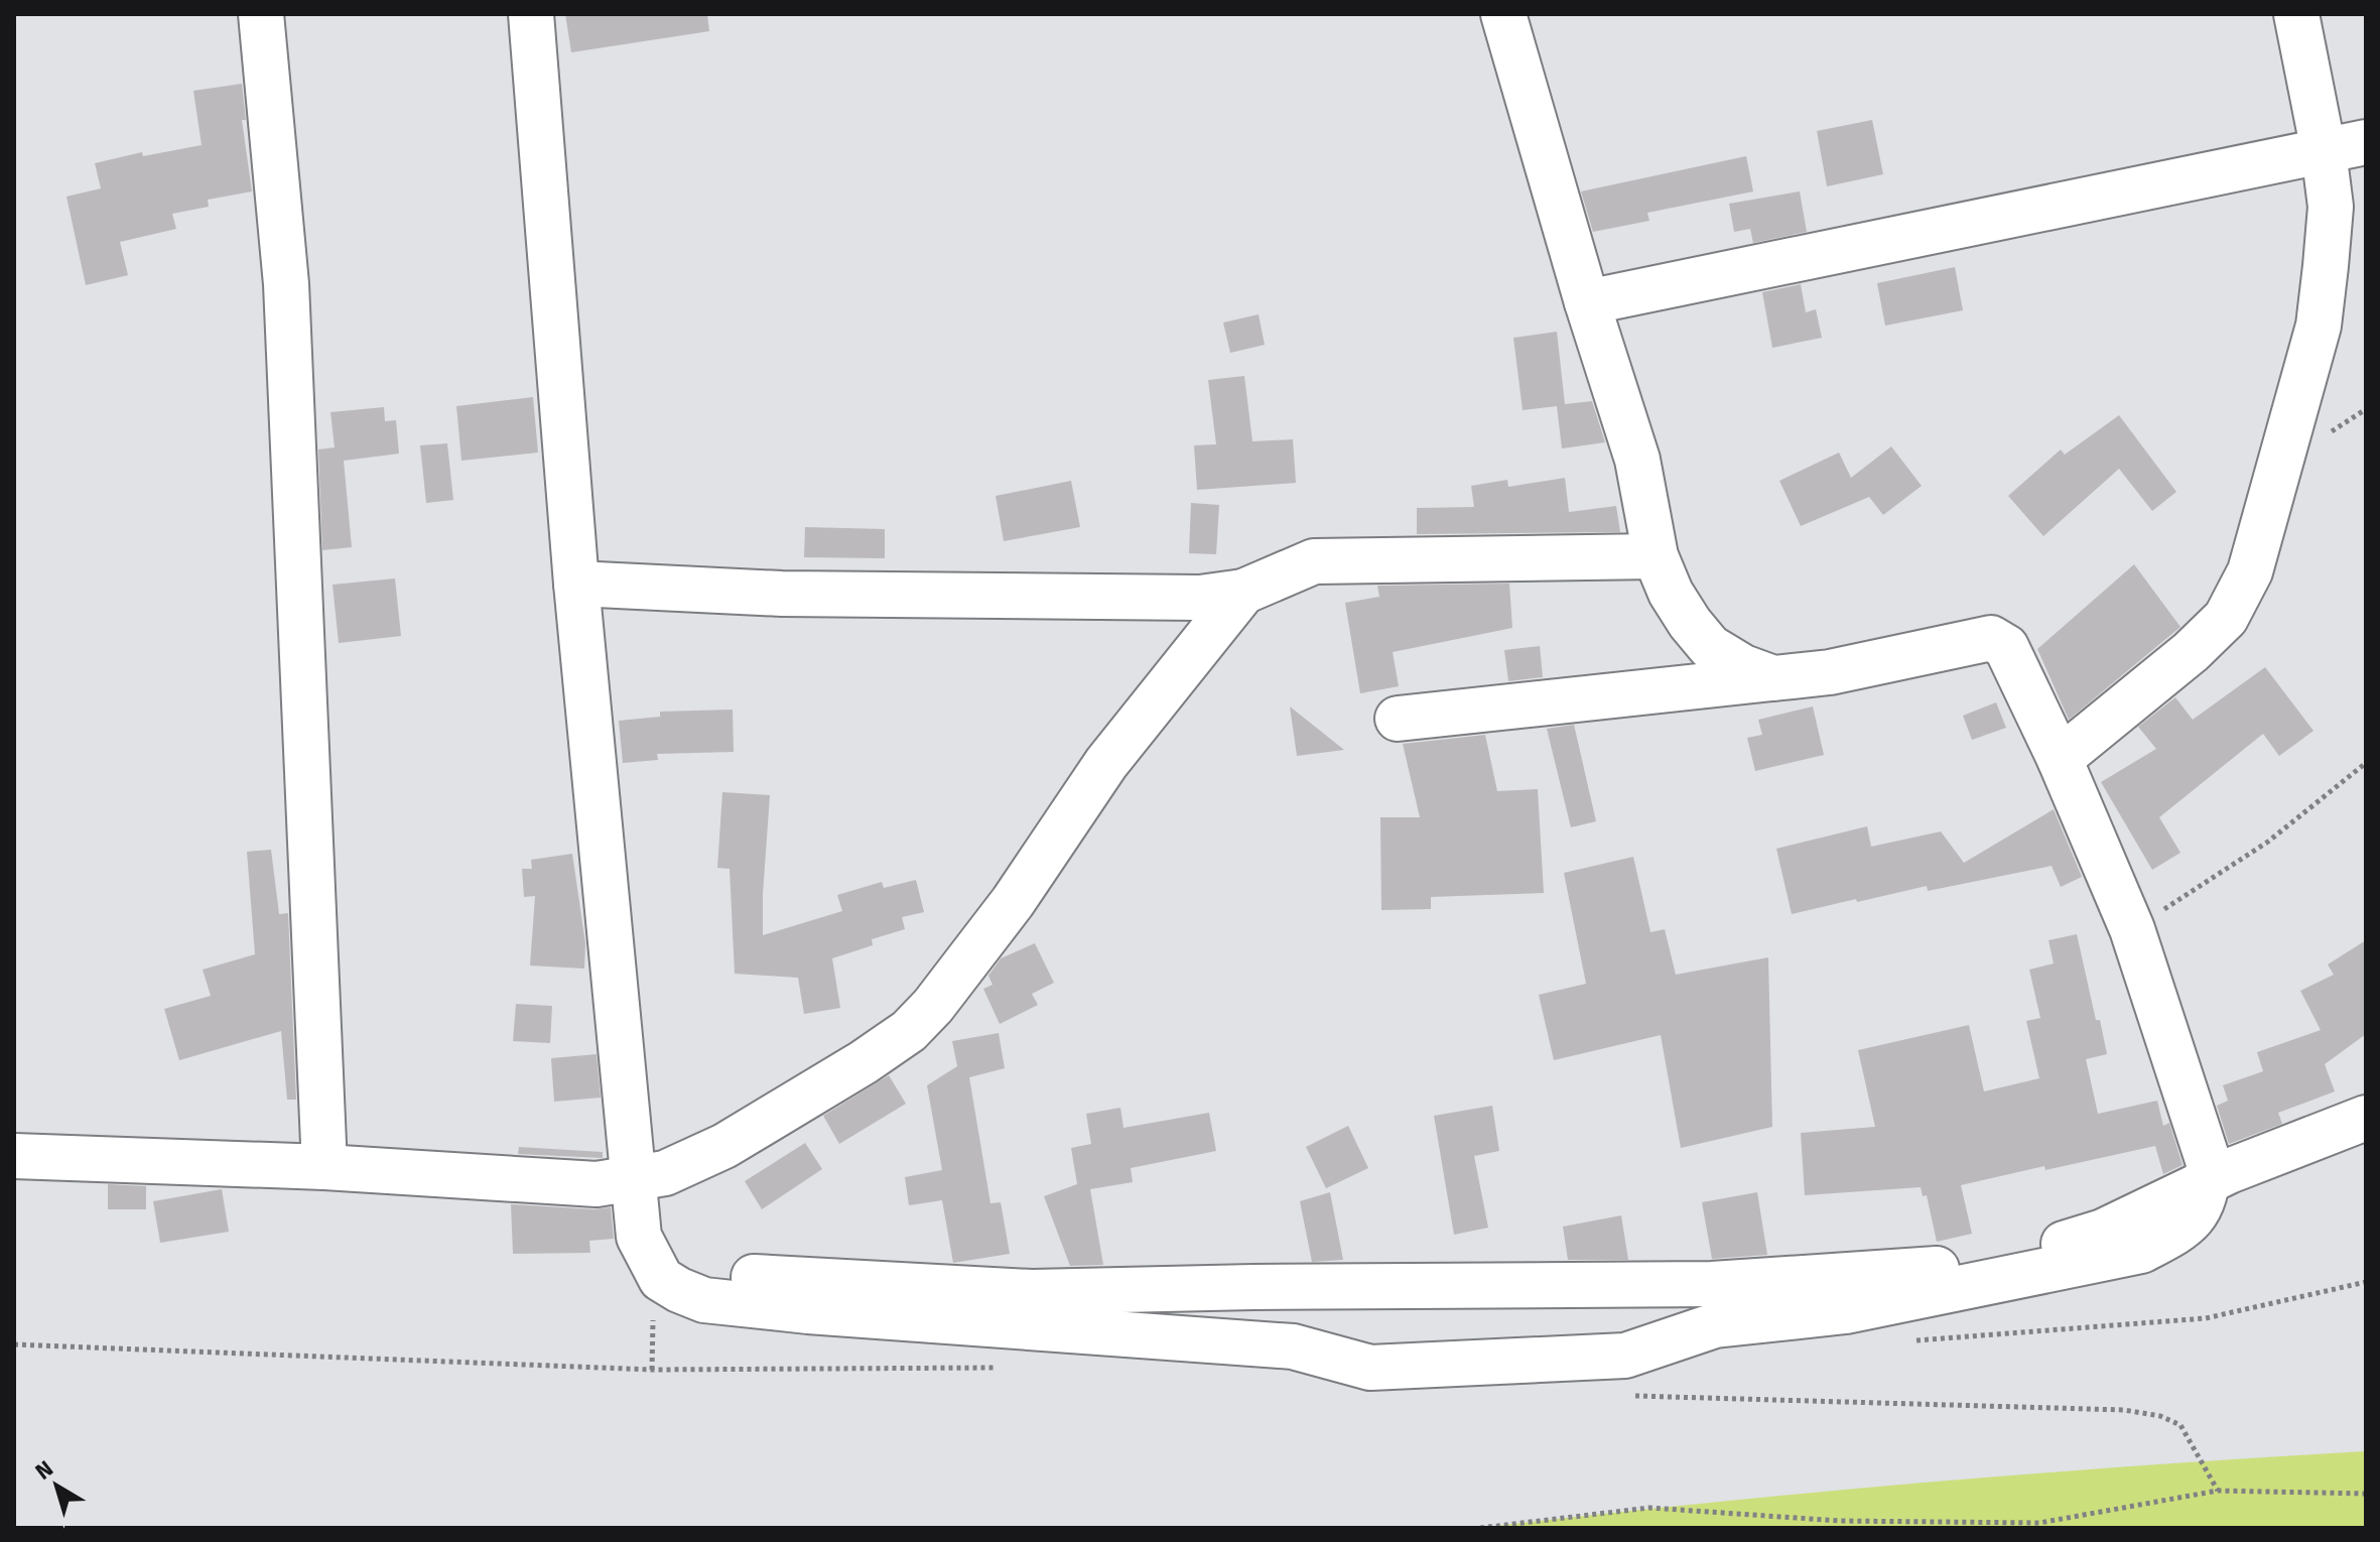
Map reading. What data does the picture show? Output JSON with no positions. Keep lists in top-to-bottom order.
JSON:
{
  "north": "top left"
}
